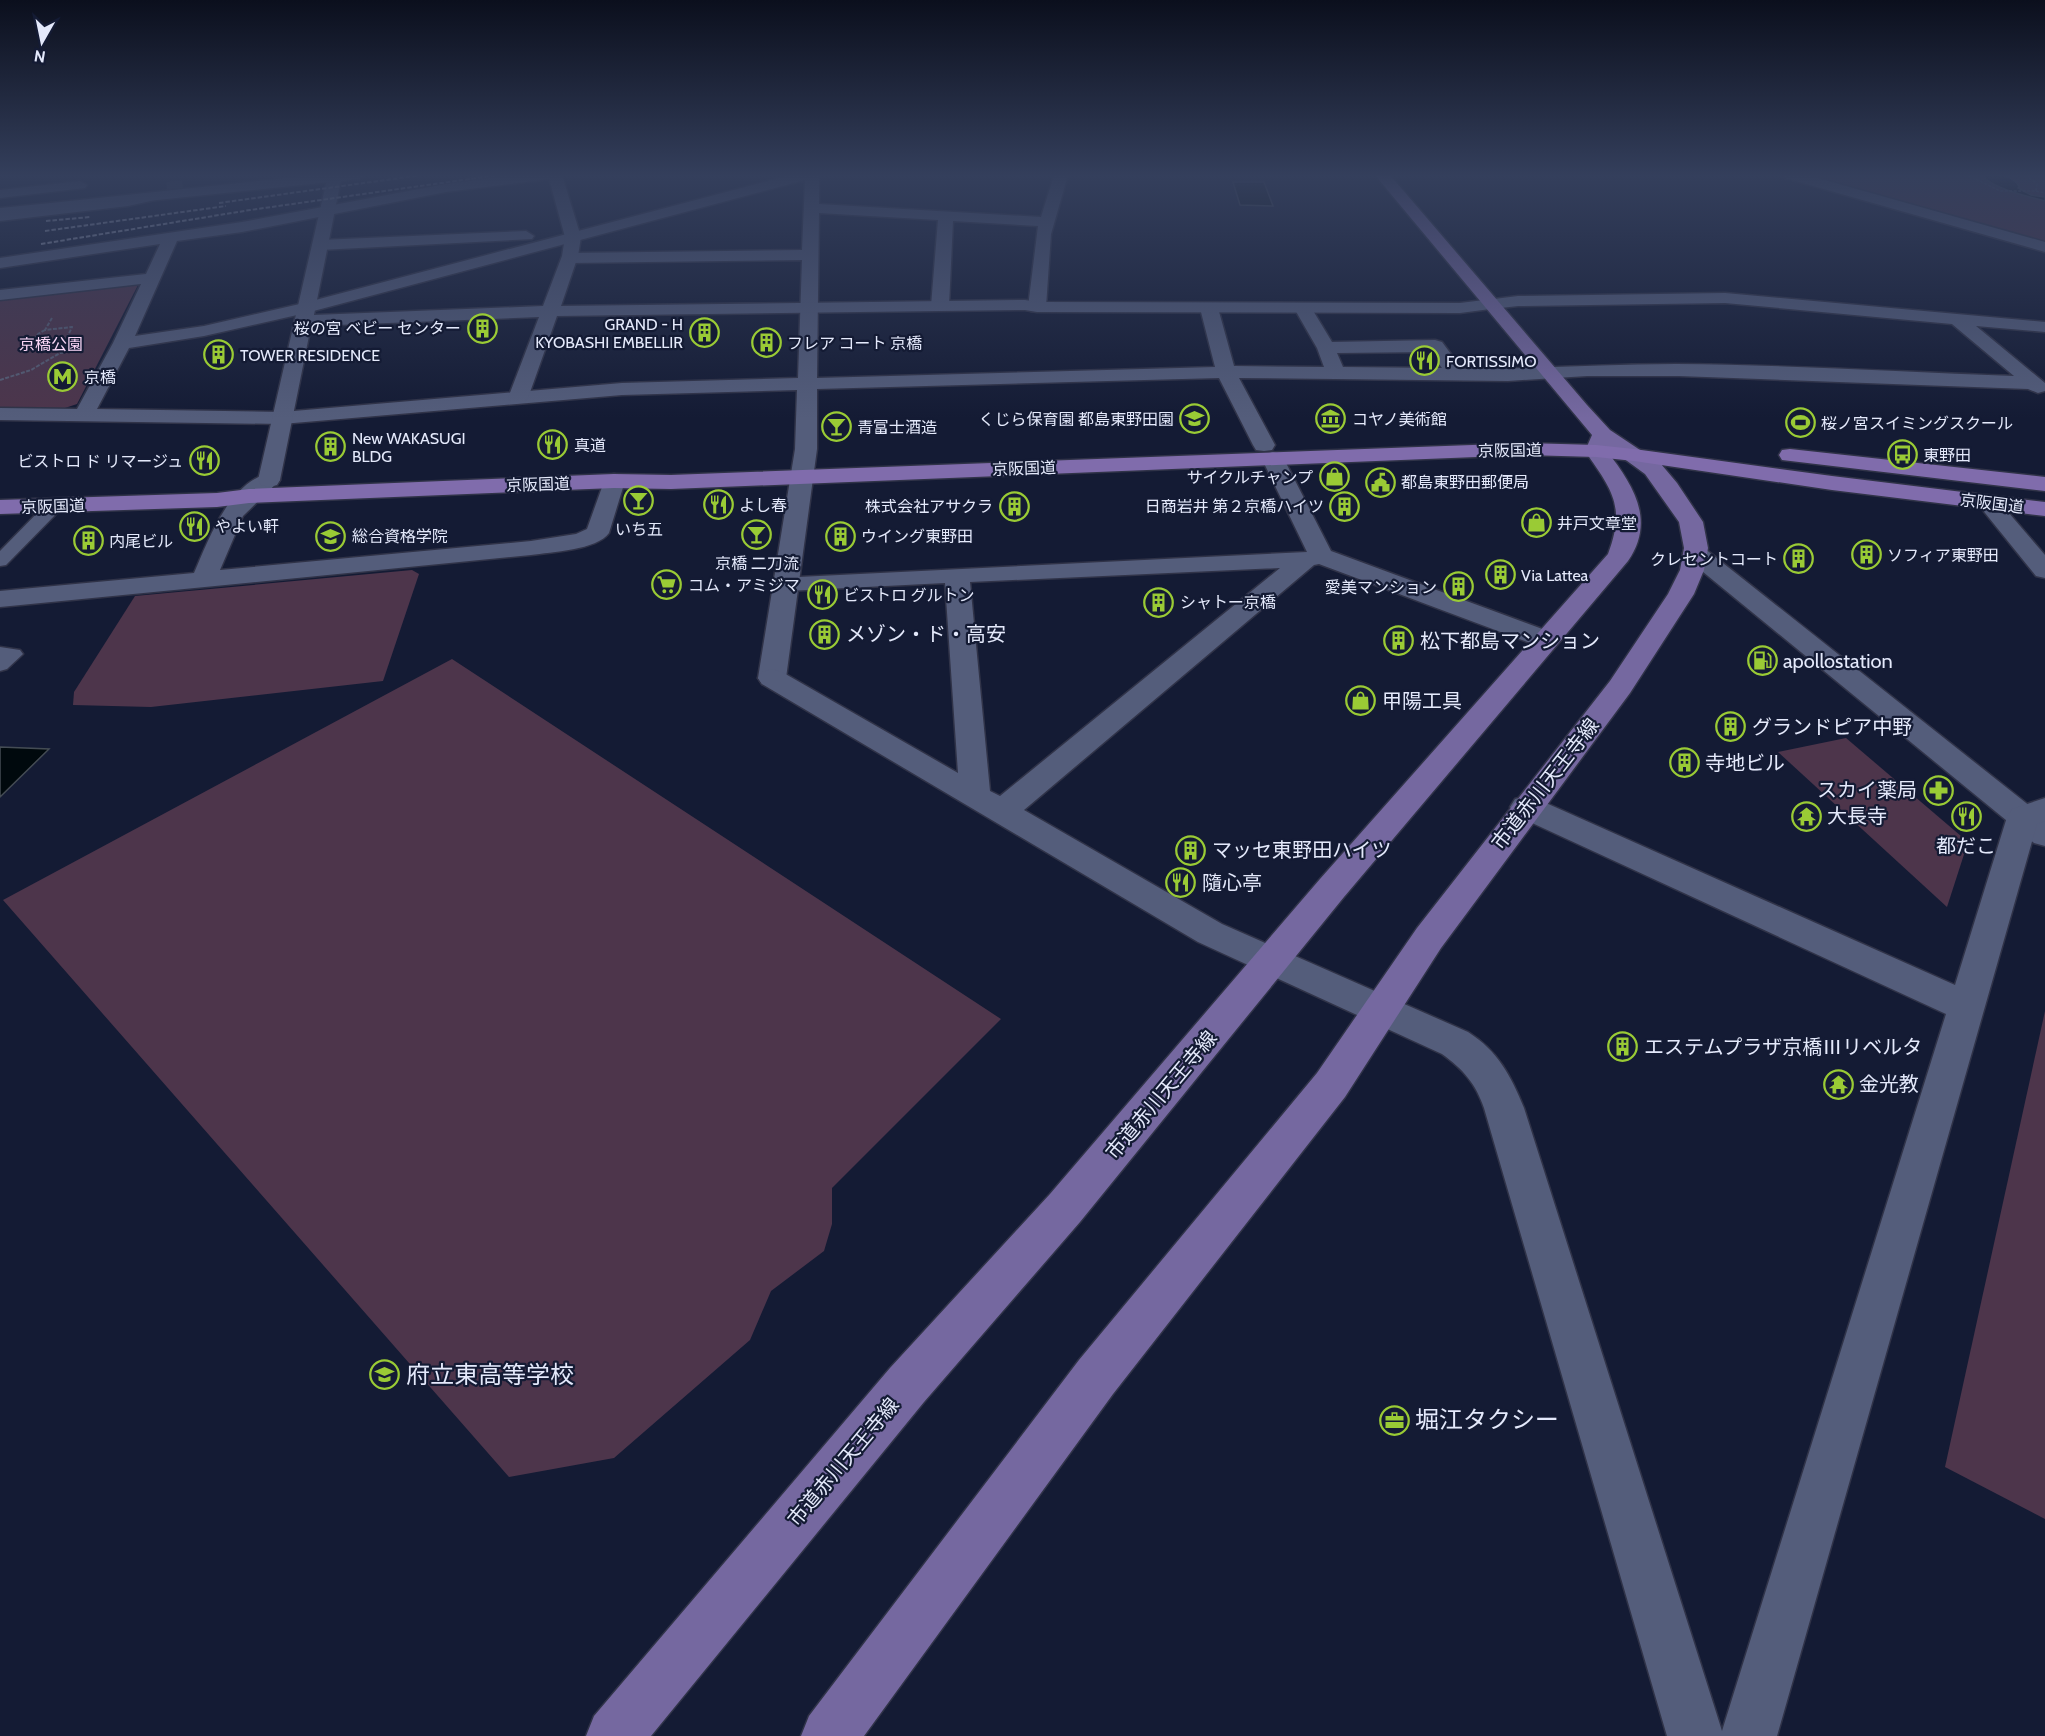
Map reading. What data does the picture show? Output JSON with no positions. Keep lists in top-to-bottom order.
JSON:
{
  "streets": {
    "highway": ["京阪国道"],
    "main road": ["市道赤川天王寺線"]
  },
  "crossings": [
    ["京阪国道", "市道赤川天王寺線"]
  ],
  "parks": ["京橋公園"],
  "places": {
    "building": [
      "桜の宮 ベビー センター",
      "GRAND - H KYOBASHI EMBELLIR",
      "フレア コート 京橋",
      "TOWER RESIDENCE",
      "New WAKASUGI BLDG",
      "株式会社アサクラ",
      "日商岩井 第２京橋ハイツ",
      "ウイング東野田",
      "内尾ビル",
      "ソフィア東野田",
      "クレセントコート",
      "Via Lattea",
      "愛美マンション",
      "シャトー京橋",
      "メゾン・ド・高安",
      "松下都島マンション",
      "グランドピア中野",
      "寺地ビル",
      "マッセ東野田ハイツ",
      "エステムプラザ京橋Ⅲリベルタ"
    ],
    "restaurant": [
      "FORTISSIMO",
      "真道",
      "ビストロ ド リマージュ",
      "よし春",
      "やよい軒",
      "ビストロ グルトン",
      "都だこ",
      "隨心亭"
    ],
    "metro station": ["京橋"],
    "school or university": ["くじら保育園 都島東野田園", "総合資格学院", "府立東高等学校"],
    "museum": ["コヤノ美術館"],
    "sports": ["桜ノ宮スイミングスクール"],
    "bar": ["青富士酒造", "いち五", "京橋 二刀流"],
    "bus stop": ["東野田"],
    "shop": ["サイクルチャンプ", "井戸文章堂", "甲陽工具"],
    "public building": ["都島東野田郵便局"],
    "supermarket": ["コム・アミジマ"],
    "fuel station": ["apollostation"],
    "pharmacy": ["スカイ薬局"],
    "temple": ["大長寺", "金光教"],
    "office": ["堀江タクシー"]
  },
  "north": "bottom"
}
